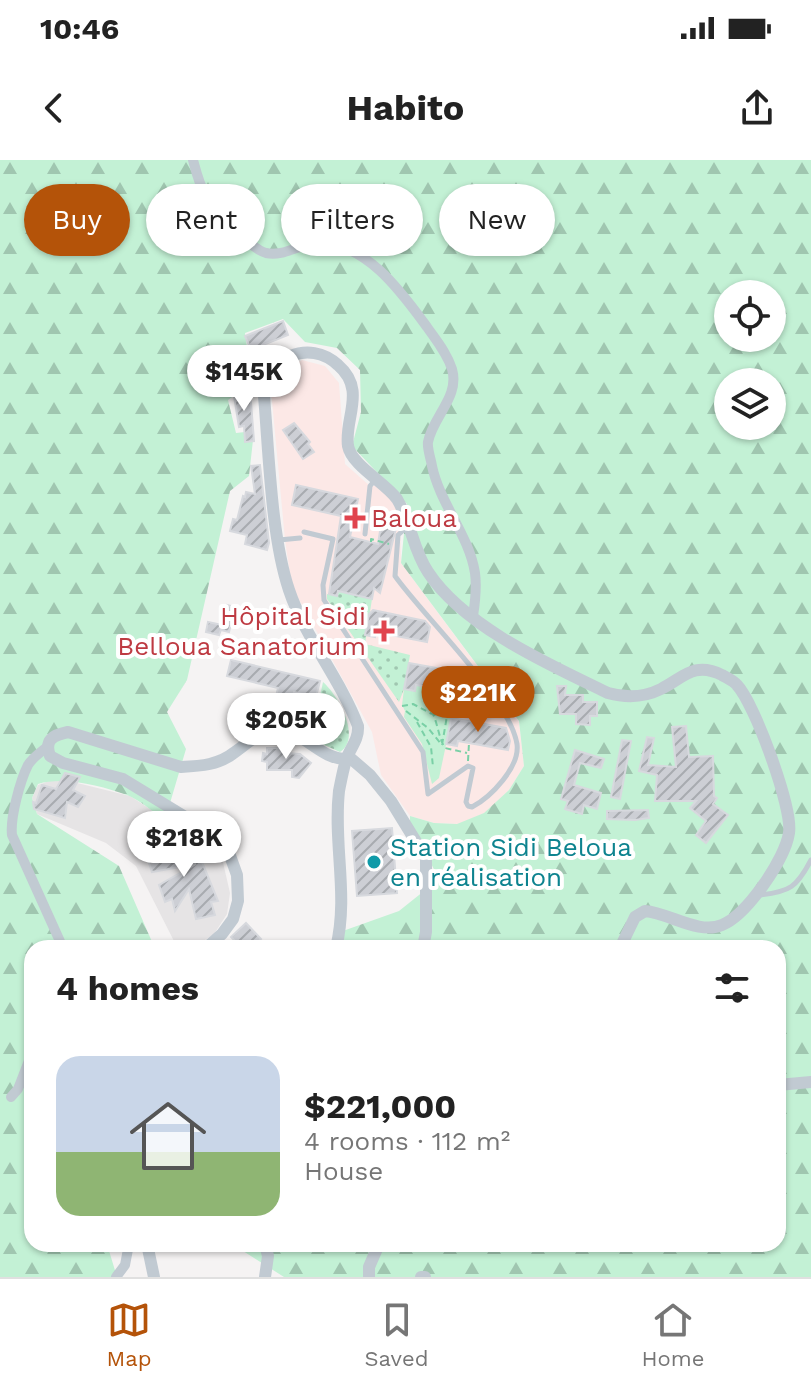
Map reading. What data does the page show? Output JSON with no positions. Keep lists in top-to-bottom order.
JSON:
{
  "places": {
    "health": ["Baloua", "Hôpital Sidi Belloua Sanatorium"],
    "other": ["Station Sidi Beloua en réalisation"]
  },
  "page": {
    "status": "10:46",
    "header": "Habito",
    "chip": [
      "Buy",
      "Rent",
      "Filters",
      "New"
    ],
    "price": [
      "$145K",
      "$221K",
      "$205K",
      "$218K"
    ],
    "heading": "4 homes",
    "list": [
      {
        "name": "$221,000",
        "note": "4 rooms · 112 m² · House"
      }
    ],
    "tabs": ["Map", "Saved", "Home"]
  }
}
